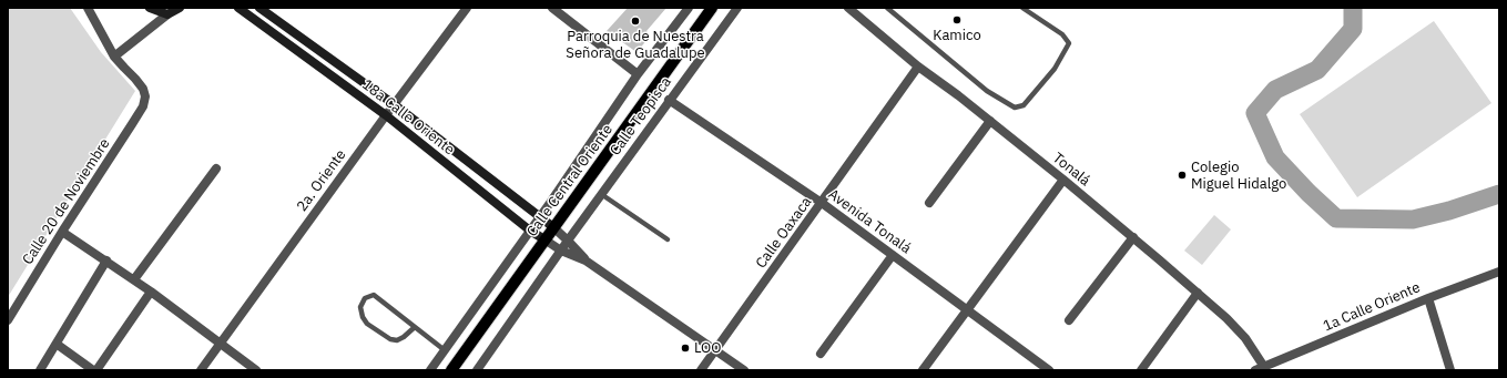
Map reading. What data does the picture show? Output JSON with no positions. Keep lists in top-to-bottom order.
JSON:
{
  "streets": {
    "main road": ["18a Calle Oriente", "Calle Central Oriente"],
    "street": [
      "Calle Teopisca",
      "Tonalá",
      "2a. Oriente",
      "Calle 20 de Noviembre",
      "Avenida Tonalá",
      "Calle Oaxaca",
      "1a Calle Oriente"
    ]
  },
  "crossings": [
    ["Calle Teopisca", "18a Calle Oriente"],
    ["Calle Teopisca", "Avenida Tonalá"],
    ["18a Calle Oriente", "2a. Oriente"],
    ["18a Calle Oriente", "Calle Central Oriente"],
    ["Tonalá", "Calle Oaxaca"],
    ["Tonalá", "1a Calle Oriente"],
    ["Avenida Tonalá", "Calle Oaxaca"]
  ],
  "places": [
    "Kamico",
    "Parroquia de Nuestra Señora de Guadalupe",
    "Colegio Miguel Hidalgo",
    "LOO"
  ]
}
